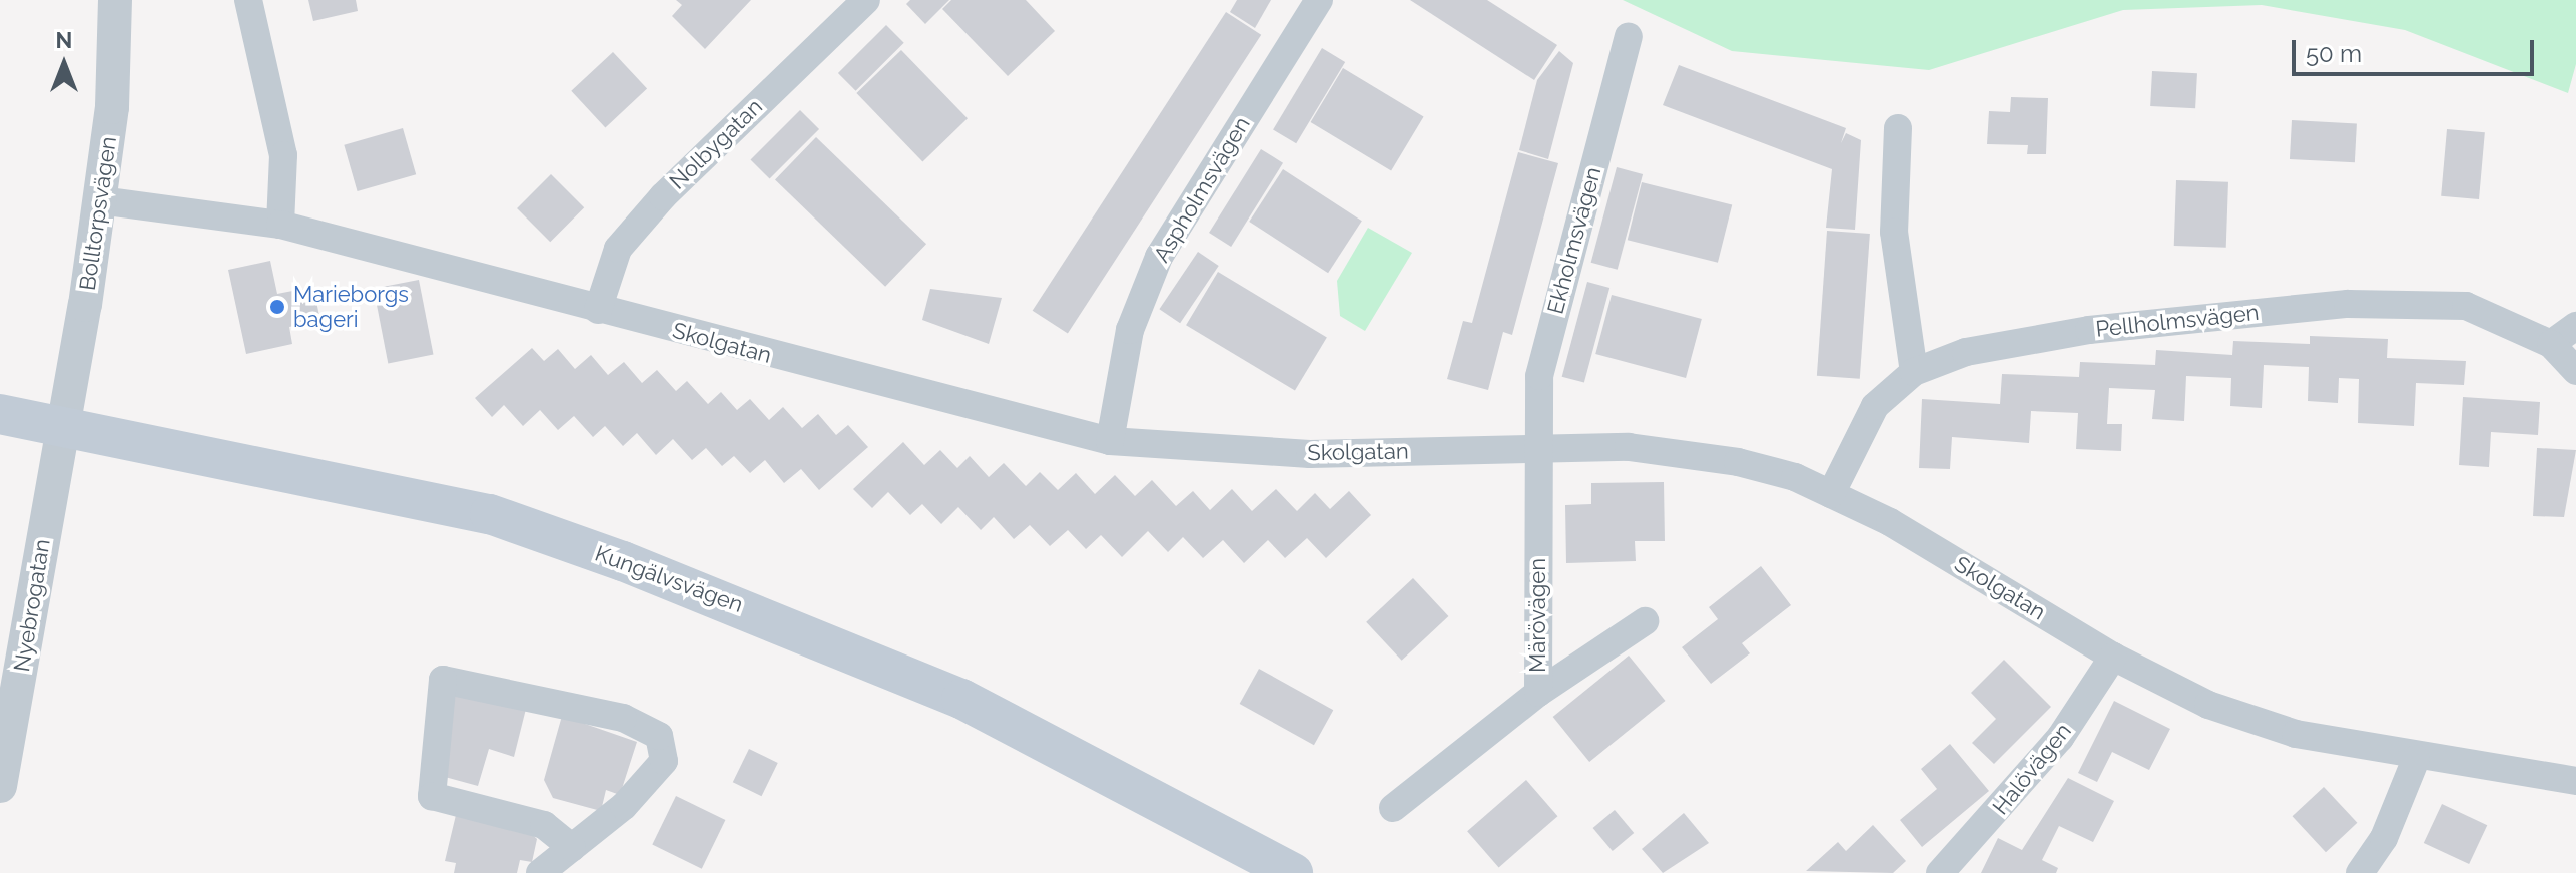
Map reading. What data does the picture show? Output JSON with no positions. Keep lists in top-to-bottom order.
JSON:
{
  "streets": {
    "main road": ["Kungälvsvägen"],
    "street": [
      "Nolbygatan",
      "Aspholmsvägen",
      "Bolltorpsvägen",
      "Ekholmsvägen",
      "Pellholmsvägen",
      "Skolgatan",
      "Nyebrogatan",
      "Märövägen",
      "Halövägen"
    ]
  },
  "crossings": [
    ["Nolbygatan", "Skolgatan"],
    ["Aspholmsvägen", "Skolgatan"],
    ["Bolltorpsvägen", "Skolgatan"],
    ["Bolltorpsvägen", "Kungälvsvägen"],
    ["Bolltorpsvägen", "Nyebrogatan"],
    ["Ekholmsvägen", "Skolgatan"],
    ["Ekholmsvägen", "Märövägen"],
    ["Pellholmsvägen", "Skolgatan"],
    ["Skolgatan", "Märövägen"],
    ["Skolgatan", "Halövägen"],
    ["Kungälvsvägen", "Nyebrogatan"]
  ],
  "places": ["Marieborgs bageri"],
  "scale_bar": "50 m",
  "north": "top"
}
